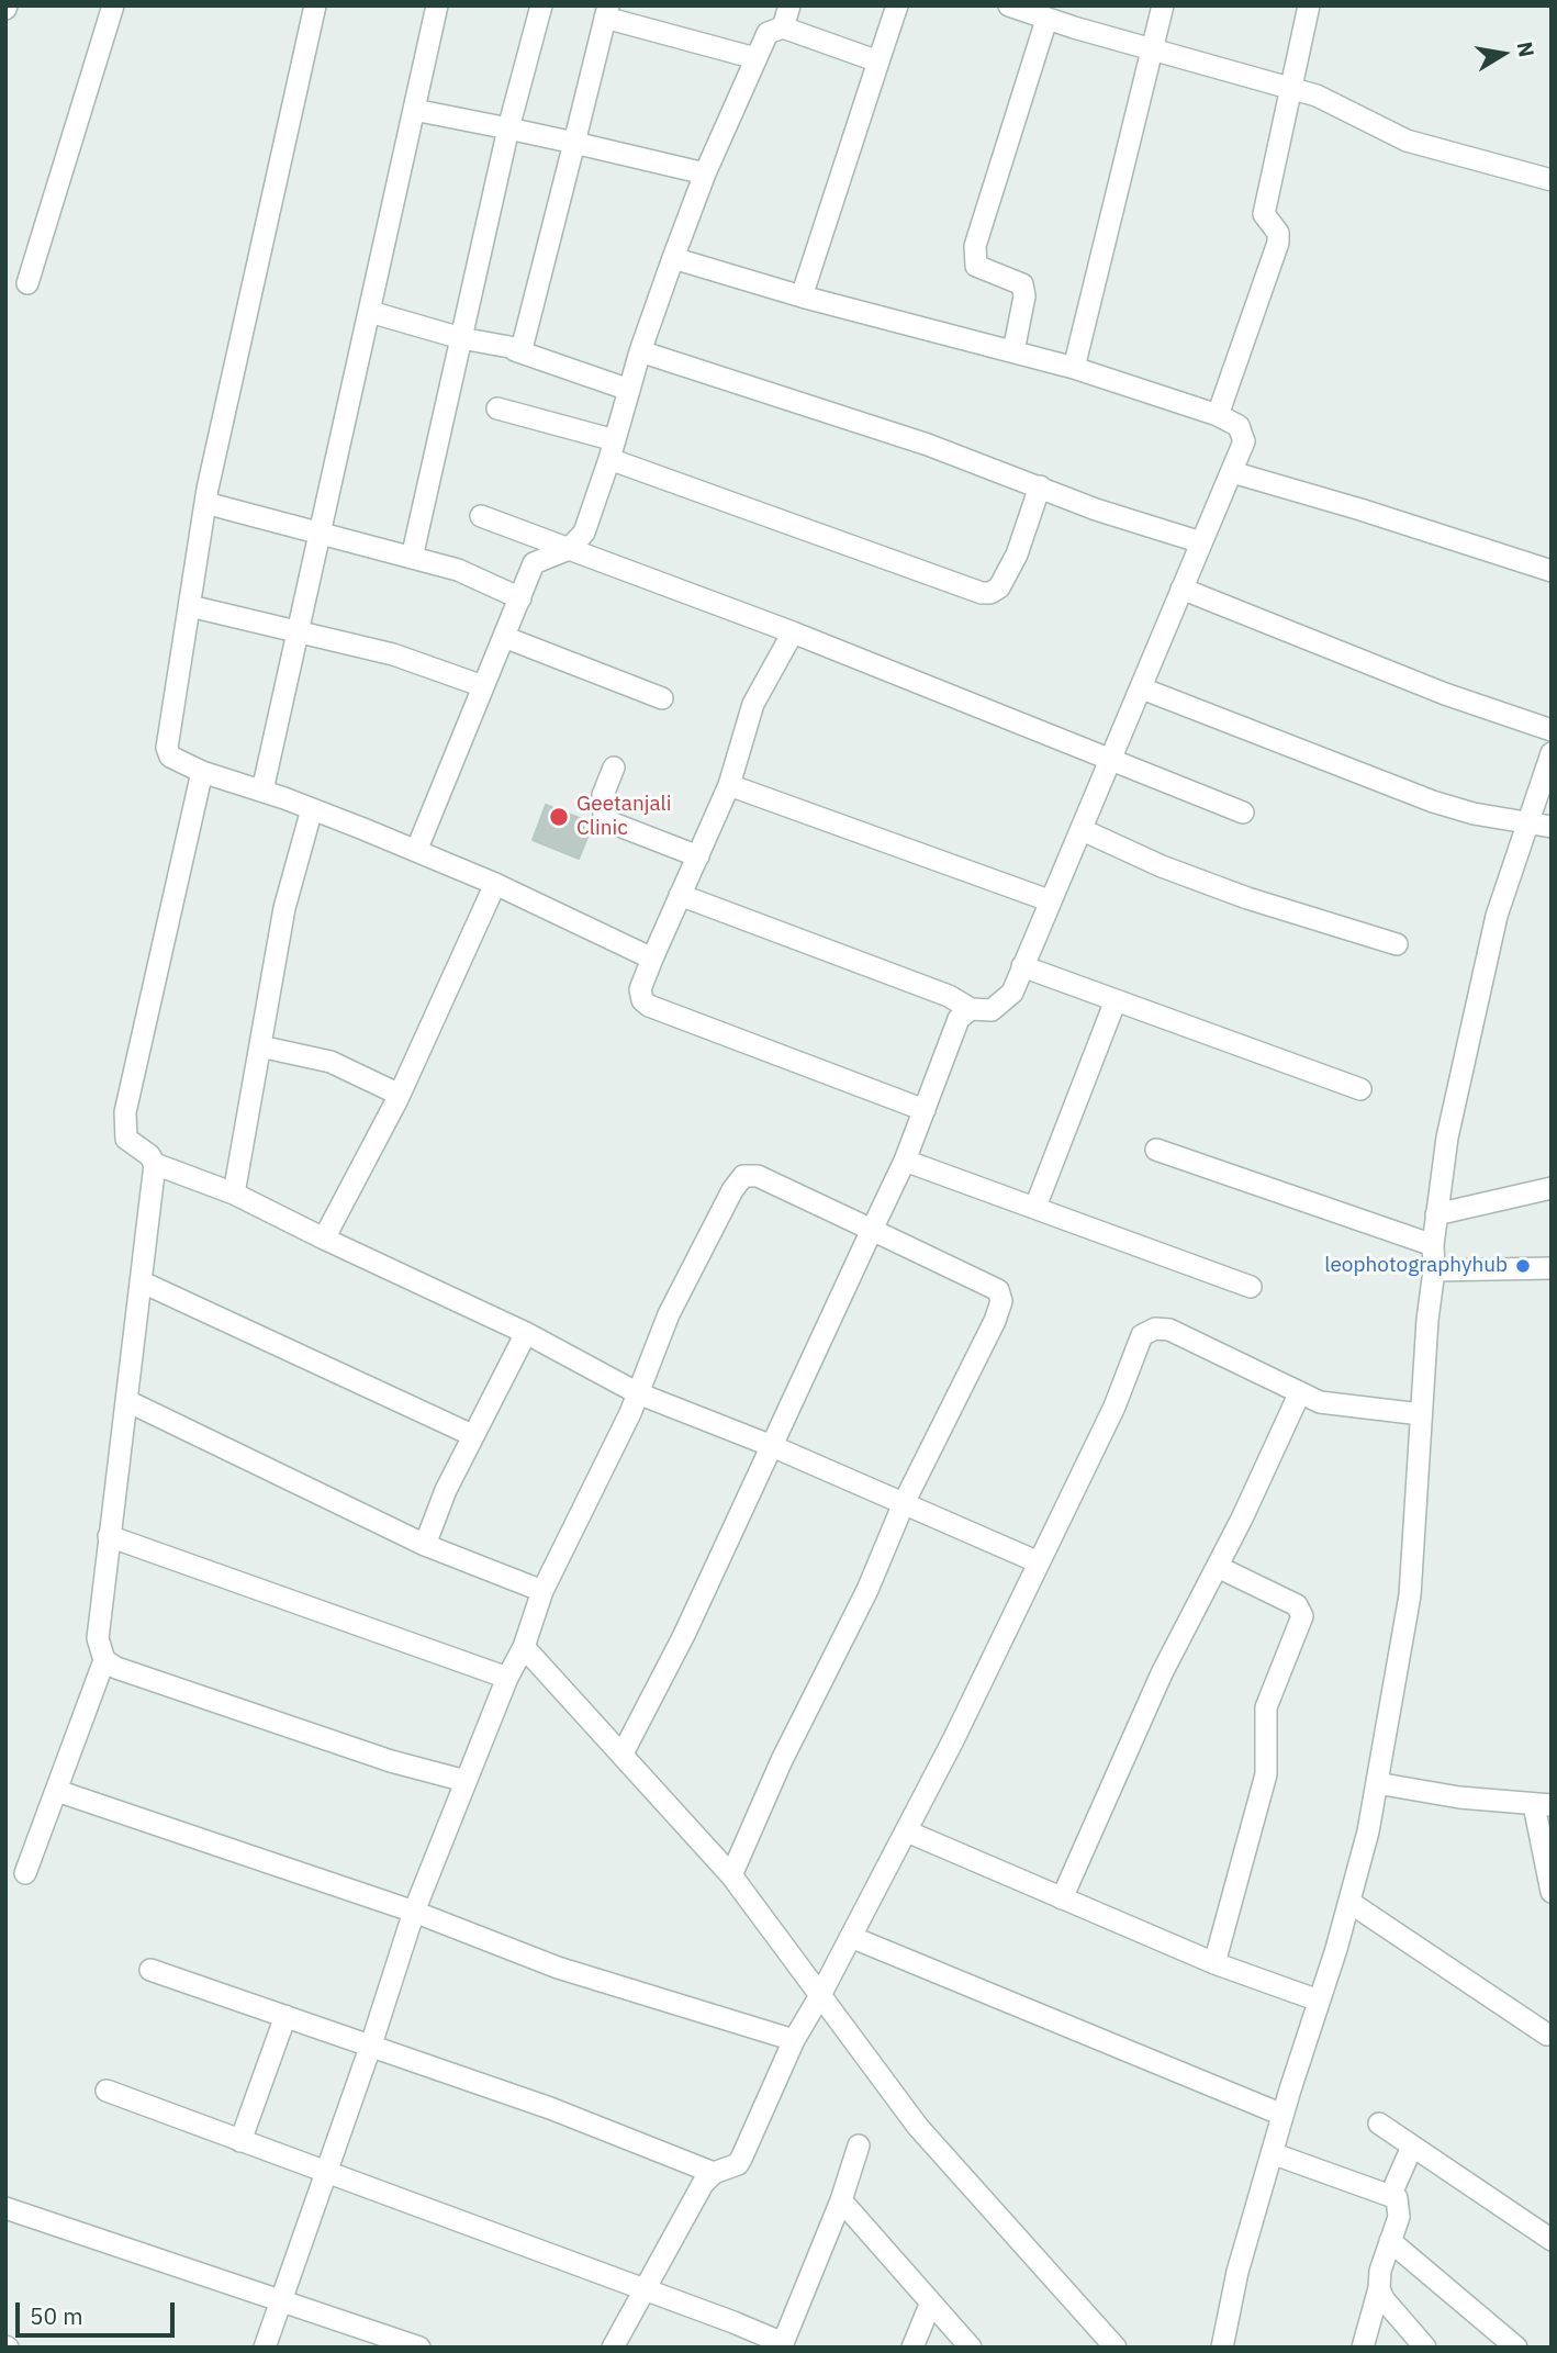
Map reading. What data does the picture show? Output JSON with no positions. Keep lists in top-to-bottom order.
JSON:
{
  "places": ["Geetanjali Clinic", "leophotographyhub"],
  "scale_bar": "50 m",
  "north": "right"
}
